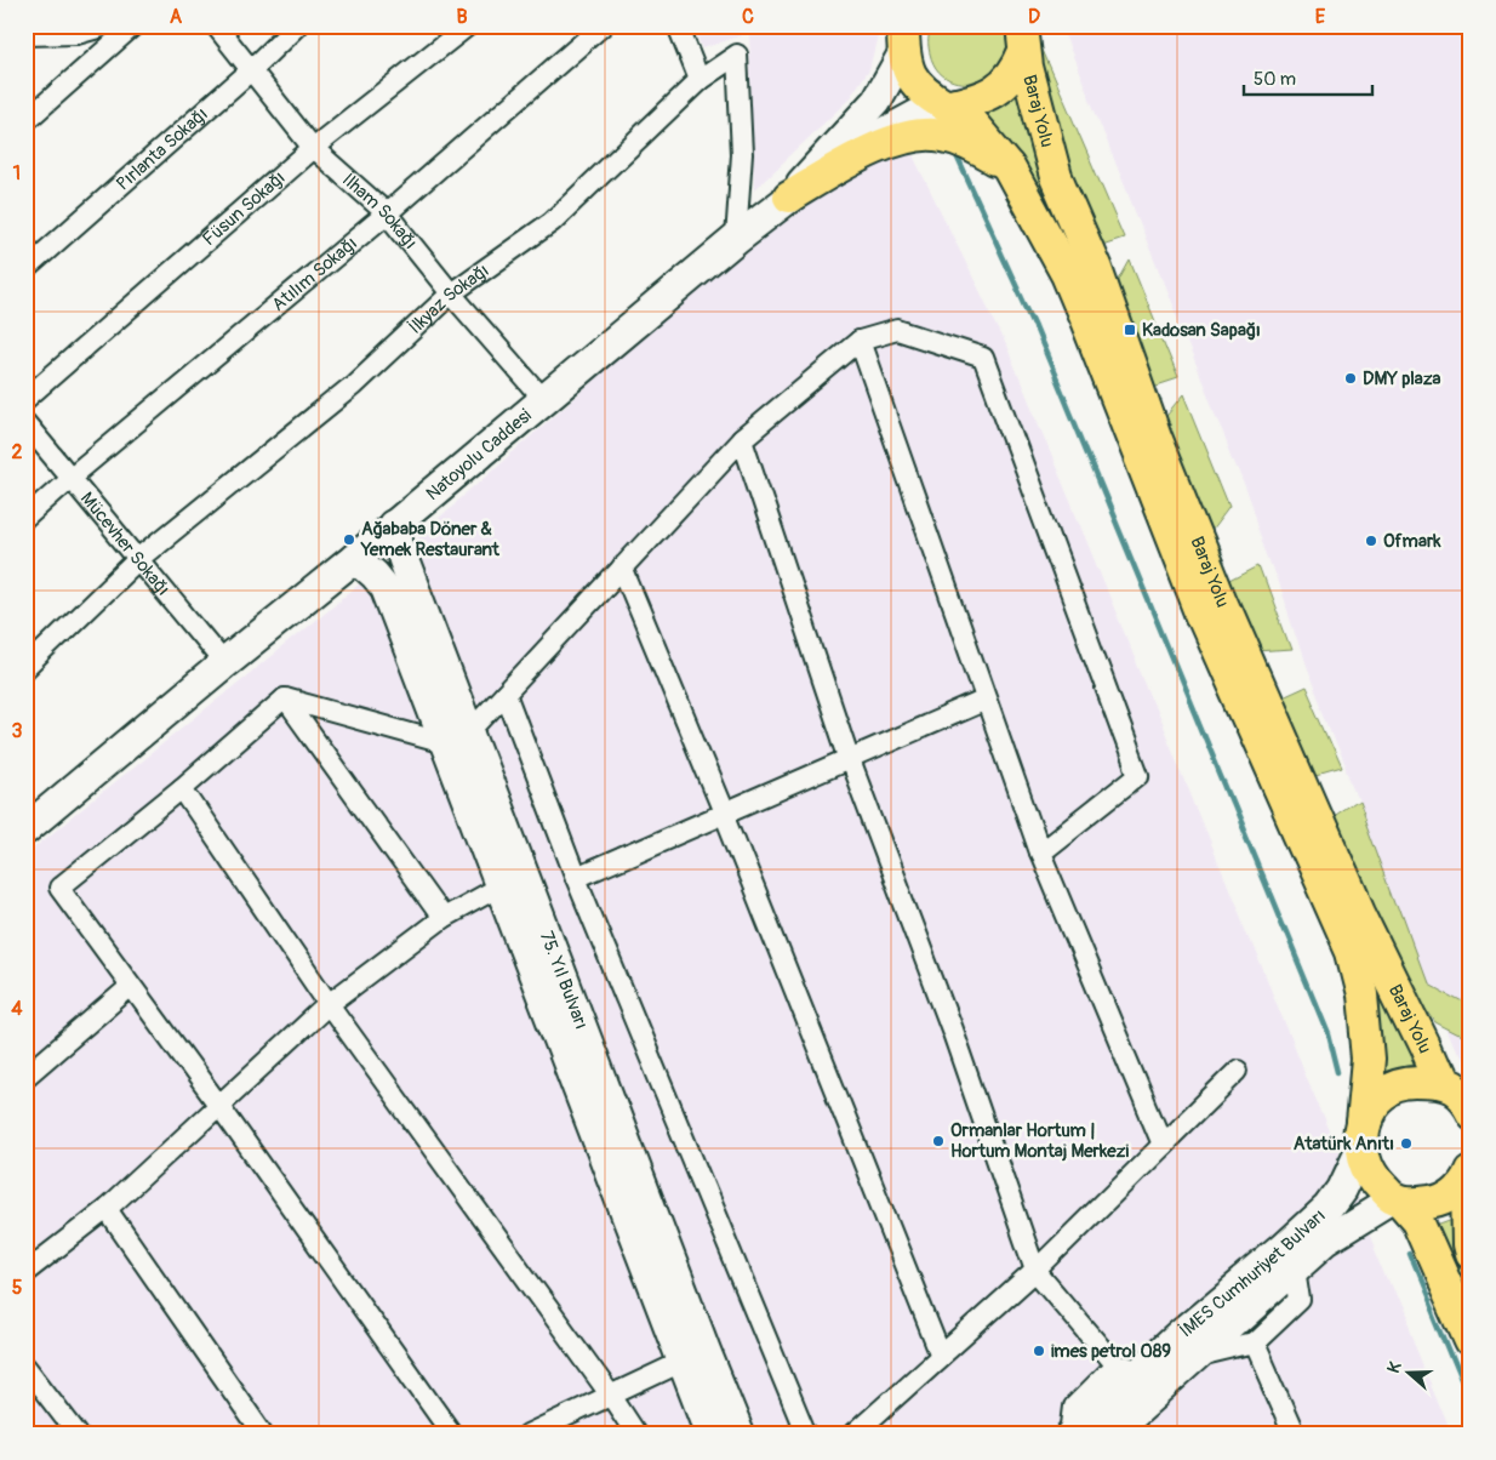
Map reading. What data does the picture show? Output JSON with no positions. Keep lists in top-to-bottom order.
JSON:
{
  "streets": {
    "main road": ["Baraj Yolu"],
    "street": [
      "Pırlanta Sokağı",
      "Füsun Sokağı",
      "İlham Sokağı",
      "Atılım Sokağı",
      "İlkyaz Sokağı",
      "Natoyolu Caddesi",
      "Mücevher Sokağı",
      "75. Yıl Bulvarı",
      "İMES Cumhuriyet Bulvarı"
    ]
  },
  "crossings": [
    ["Baraj Yolu", "Natoyolu Caddesi"],
    ["Baraj Yolu", "İMES Cumhuriyet Bulvarı"],
    ["Pırlanta Sokağı", "İlham Sokağı"],
    ["Füsun Sokağı", "İlham Sokağı"],
    ["İlham Sokağı", "Atılım Sokağı"],
    ["İlham Sokağı", "İlkyaz Sokağı"],
    ["İlham Sokağı", "Natoyolu Caddesi"],
    ["Atılım Sokağı", "Mücevher Sokağı"],
    ["İlkyaz Sokağı", "Natoyolu Caddesi"],
    ["İlkyaz Sokağı", "Mücevher Sokağı"],
    ["Natoyolu Caddesi", "Mücevher Sokağı"],
    ["Natoyolu Caddesi", "75. Yıl Bulvarı"]
  ],
  "places": {
    "transit": ["Kadosan Sapağı"],
    "other": [
      "DMY plaza",
      "Ağababa Döner & Yemek Restaurant",
      "Ofmark",
      "Ormanlar Hortum | Hortum Montaj Merkezi",
      "Atatürk Anıtı",
      "imes petrol 089"
    ]
  },
  "scale_bar": "50 m",
  "north": "left",
  "grid": {
    "columns": [
      "A",
      "B",
      "C",
      "D",
      "E"
    ],
    "rows": [
      "1",
      "2",
      "3",
      "4",
      "5"
    ]
  }
}
